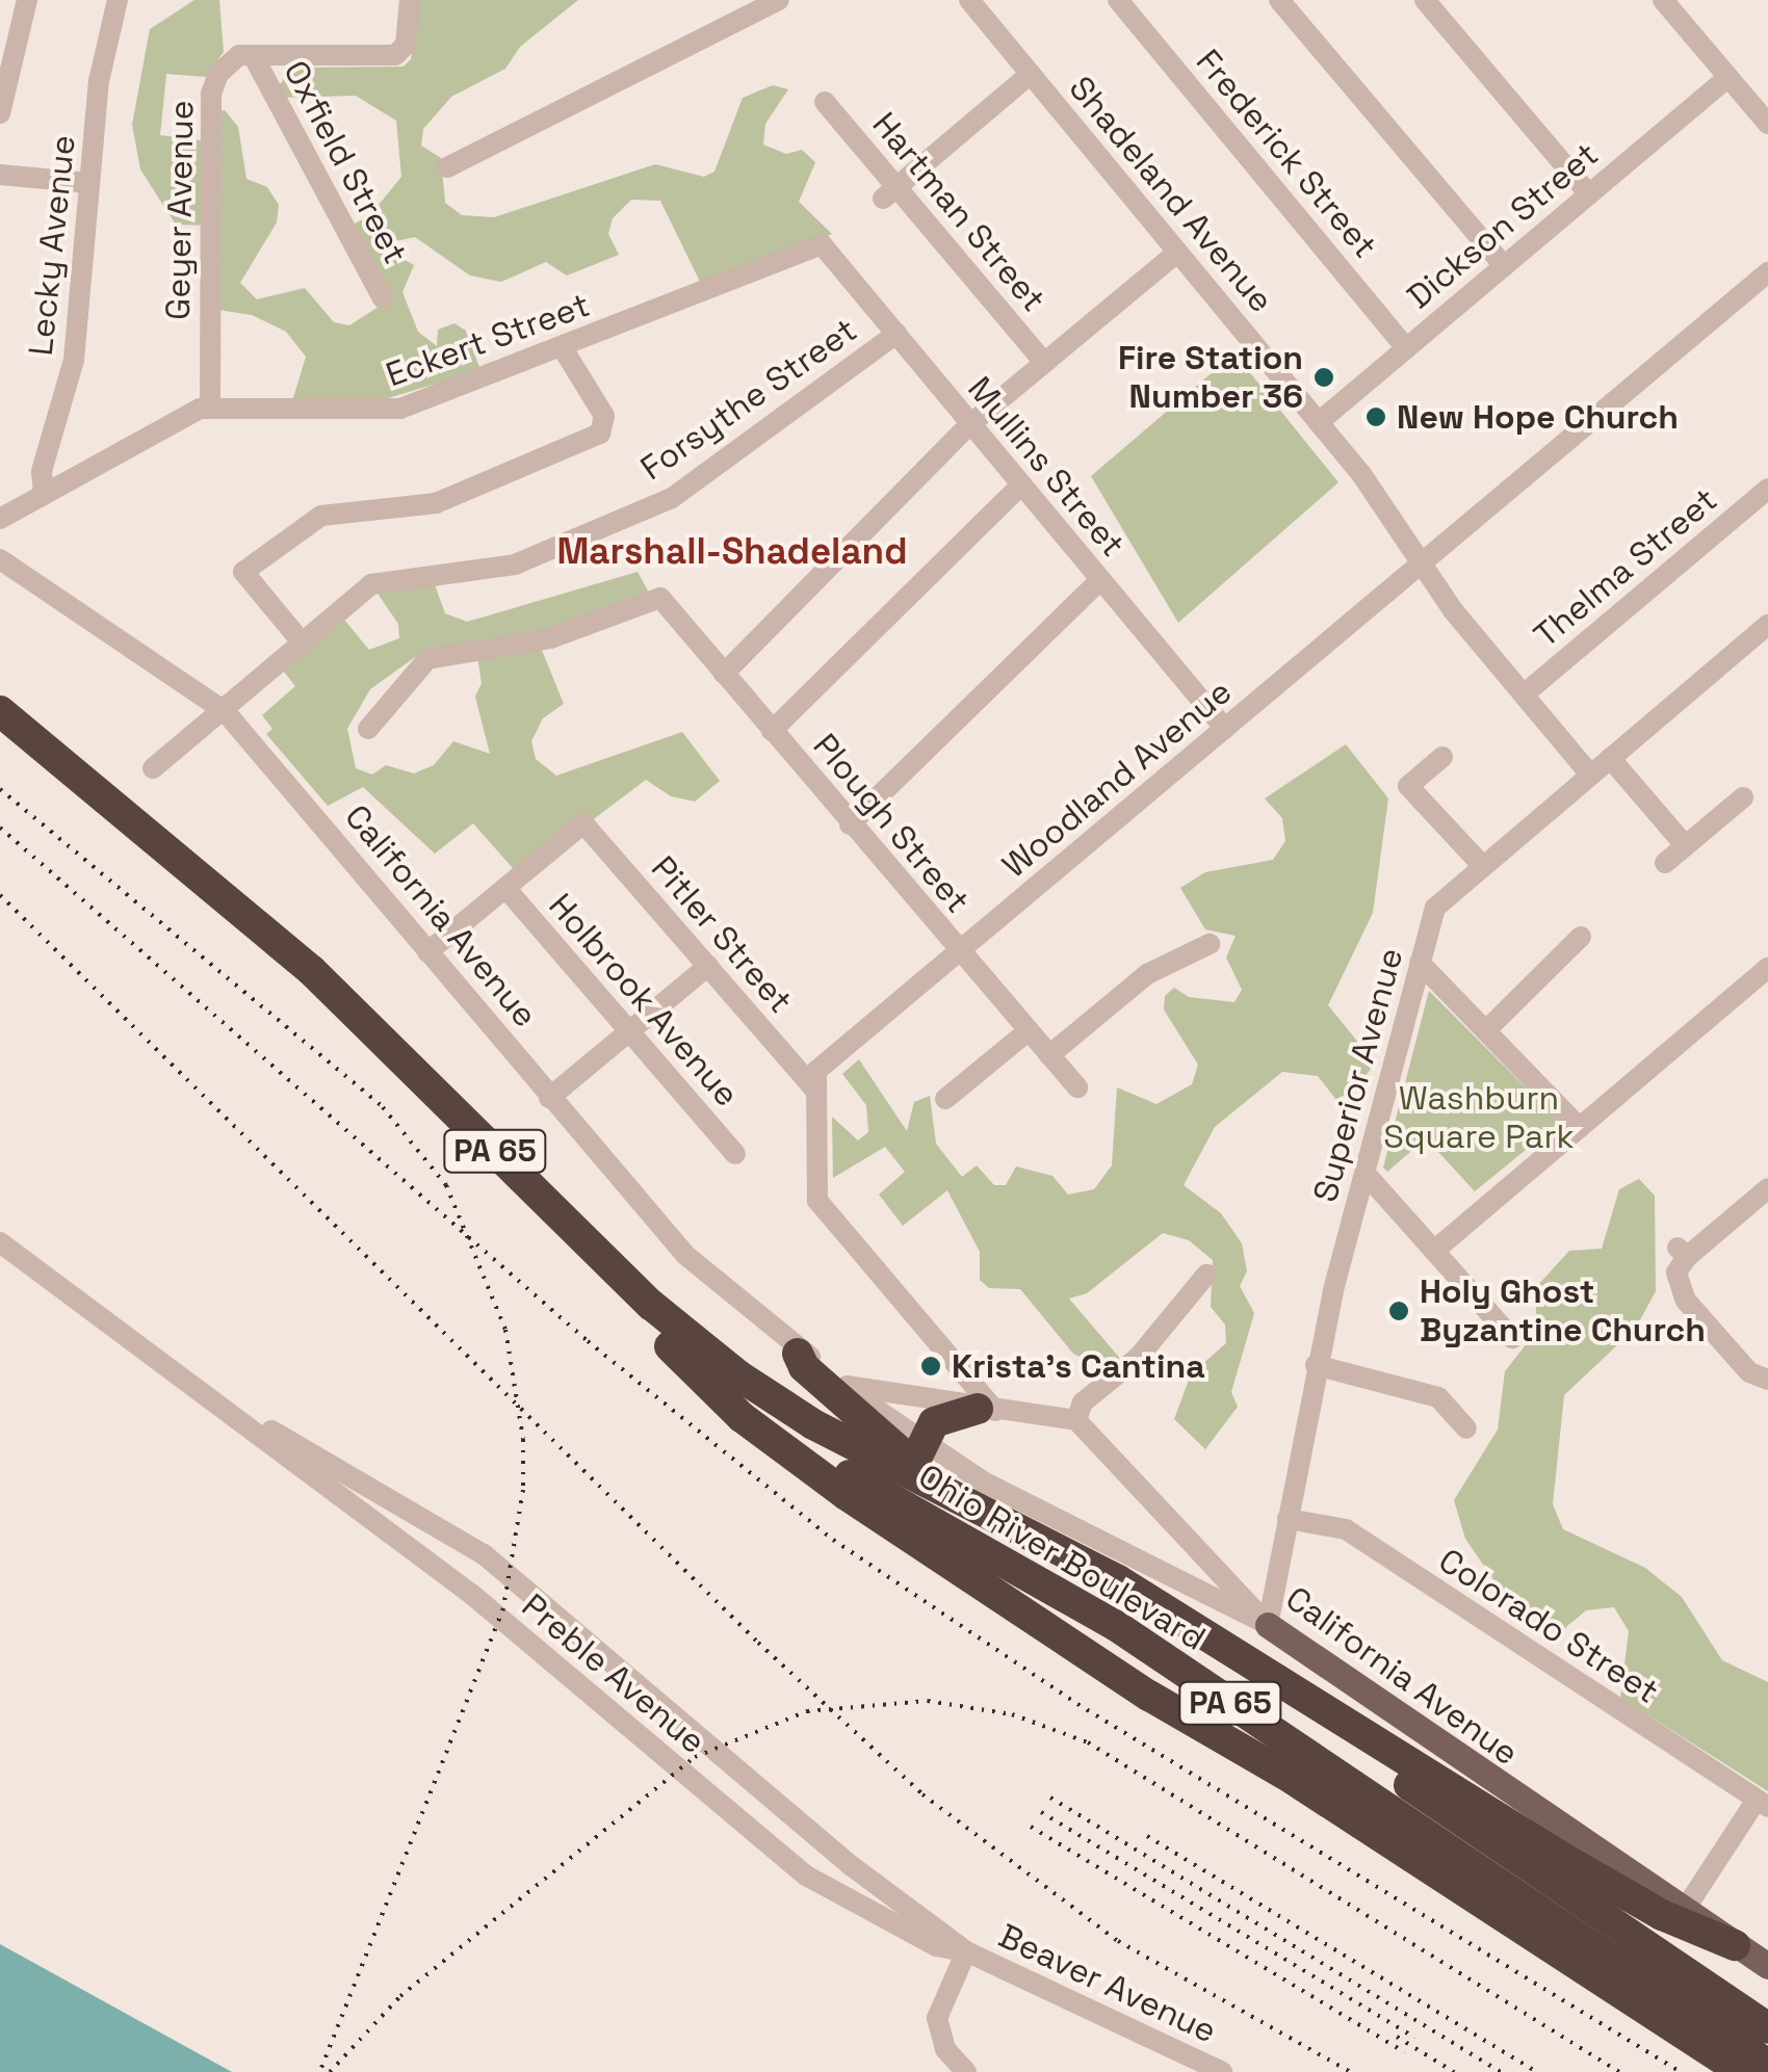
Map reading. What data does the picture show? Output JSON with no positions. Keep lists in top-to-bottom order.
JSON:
{
  "streets": {
    "highway": ["PA 65", "Ohio River Boulevard"],
    "main road": ["California Avenue"],
    "street": [
      "Frederick Street",
      "Oxfield Street",
      "Shadeland Avenue",
      "Geyer Avenue",
      "Hartman Street",
      "Dickson Street",
      "Lecky Avenue",
      "Eckert Street",
      "Forsythe Street",
      "Mullins Street",
      "Thelma Street",
      "Woodland Avenue",
      "Plough Street",
      "Pitler Street",
      "Holbrook Avenue",
      "Superior Avenue",
      "Colorado Street",
      "Preble Avenue",
      "Beaver Avenue"
    ]
  },
  "crossings": [
    ["Frederick Street", "Dickson Street"],
    ["Oxfield Street", "Geyer Avenue"],
    ["Shadeland Avenue", "Dickson Street"],
    ["Shadeland Avenue", "Thelma Street"],
    ["Shadeland Avenue", "Woodland Avenue"],
    ["Shadeland Avenue", "Superior Avenue"],
    ["Geyer Avenue", "Eckert Street"],
    ["Lecky Avenue", "Eckert Street"],
    ["Eckert Street", "Mullins Street"],
    ["Forsythe Street", "Mullins Street"],
    ["Forsythe Street", "California Avenue"],
    ["Mullins Street", "Woodland Avenue"],
    ["Woodland Avenue", "Plough Street"],
    ["Woodland Avenue", "Pitler Street"],
    ["California Avenue", "Superior Avenue"],
    ["Pitler Street", "Holbrook Avenue"],
    ["Superior Avenue", "Colorado Street"],
    ["PA 65", "Ohio River Boulevard"],
    ["Preble Avenue", "Beaver Avenue"]
  ],
  "districts": ["Marshall-Shadeland"],
  "parks": ["Washburn Square Park"],
  "places": [
    "Fire Station Number 36",
    "New Hope Church",
    "Holy Ghost Byzantine Church",
    "Krista’s Cantina"
  ]
}
